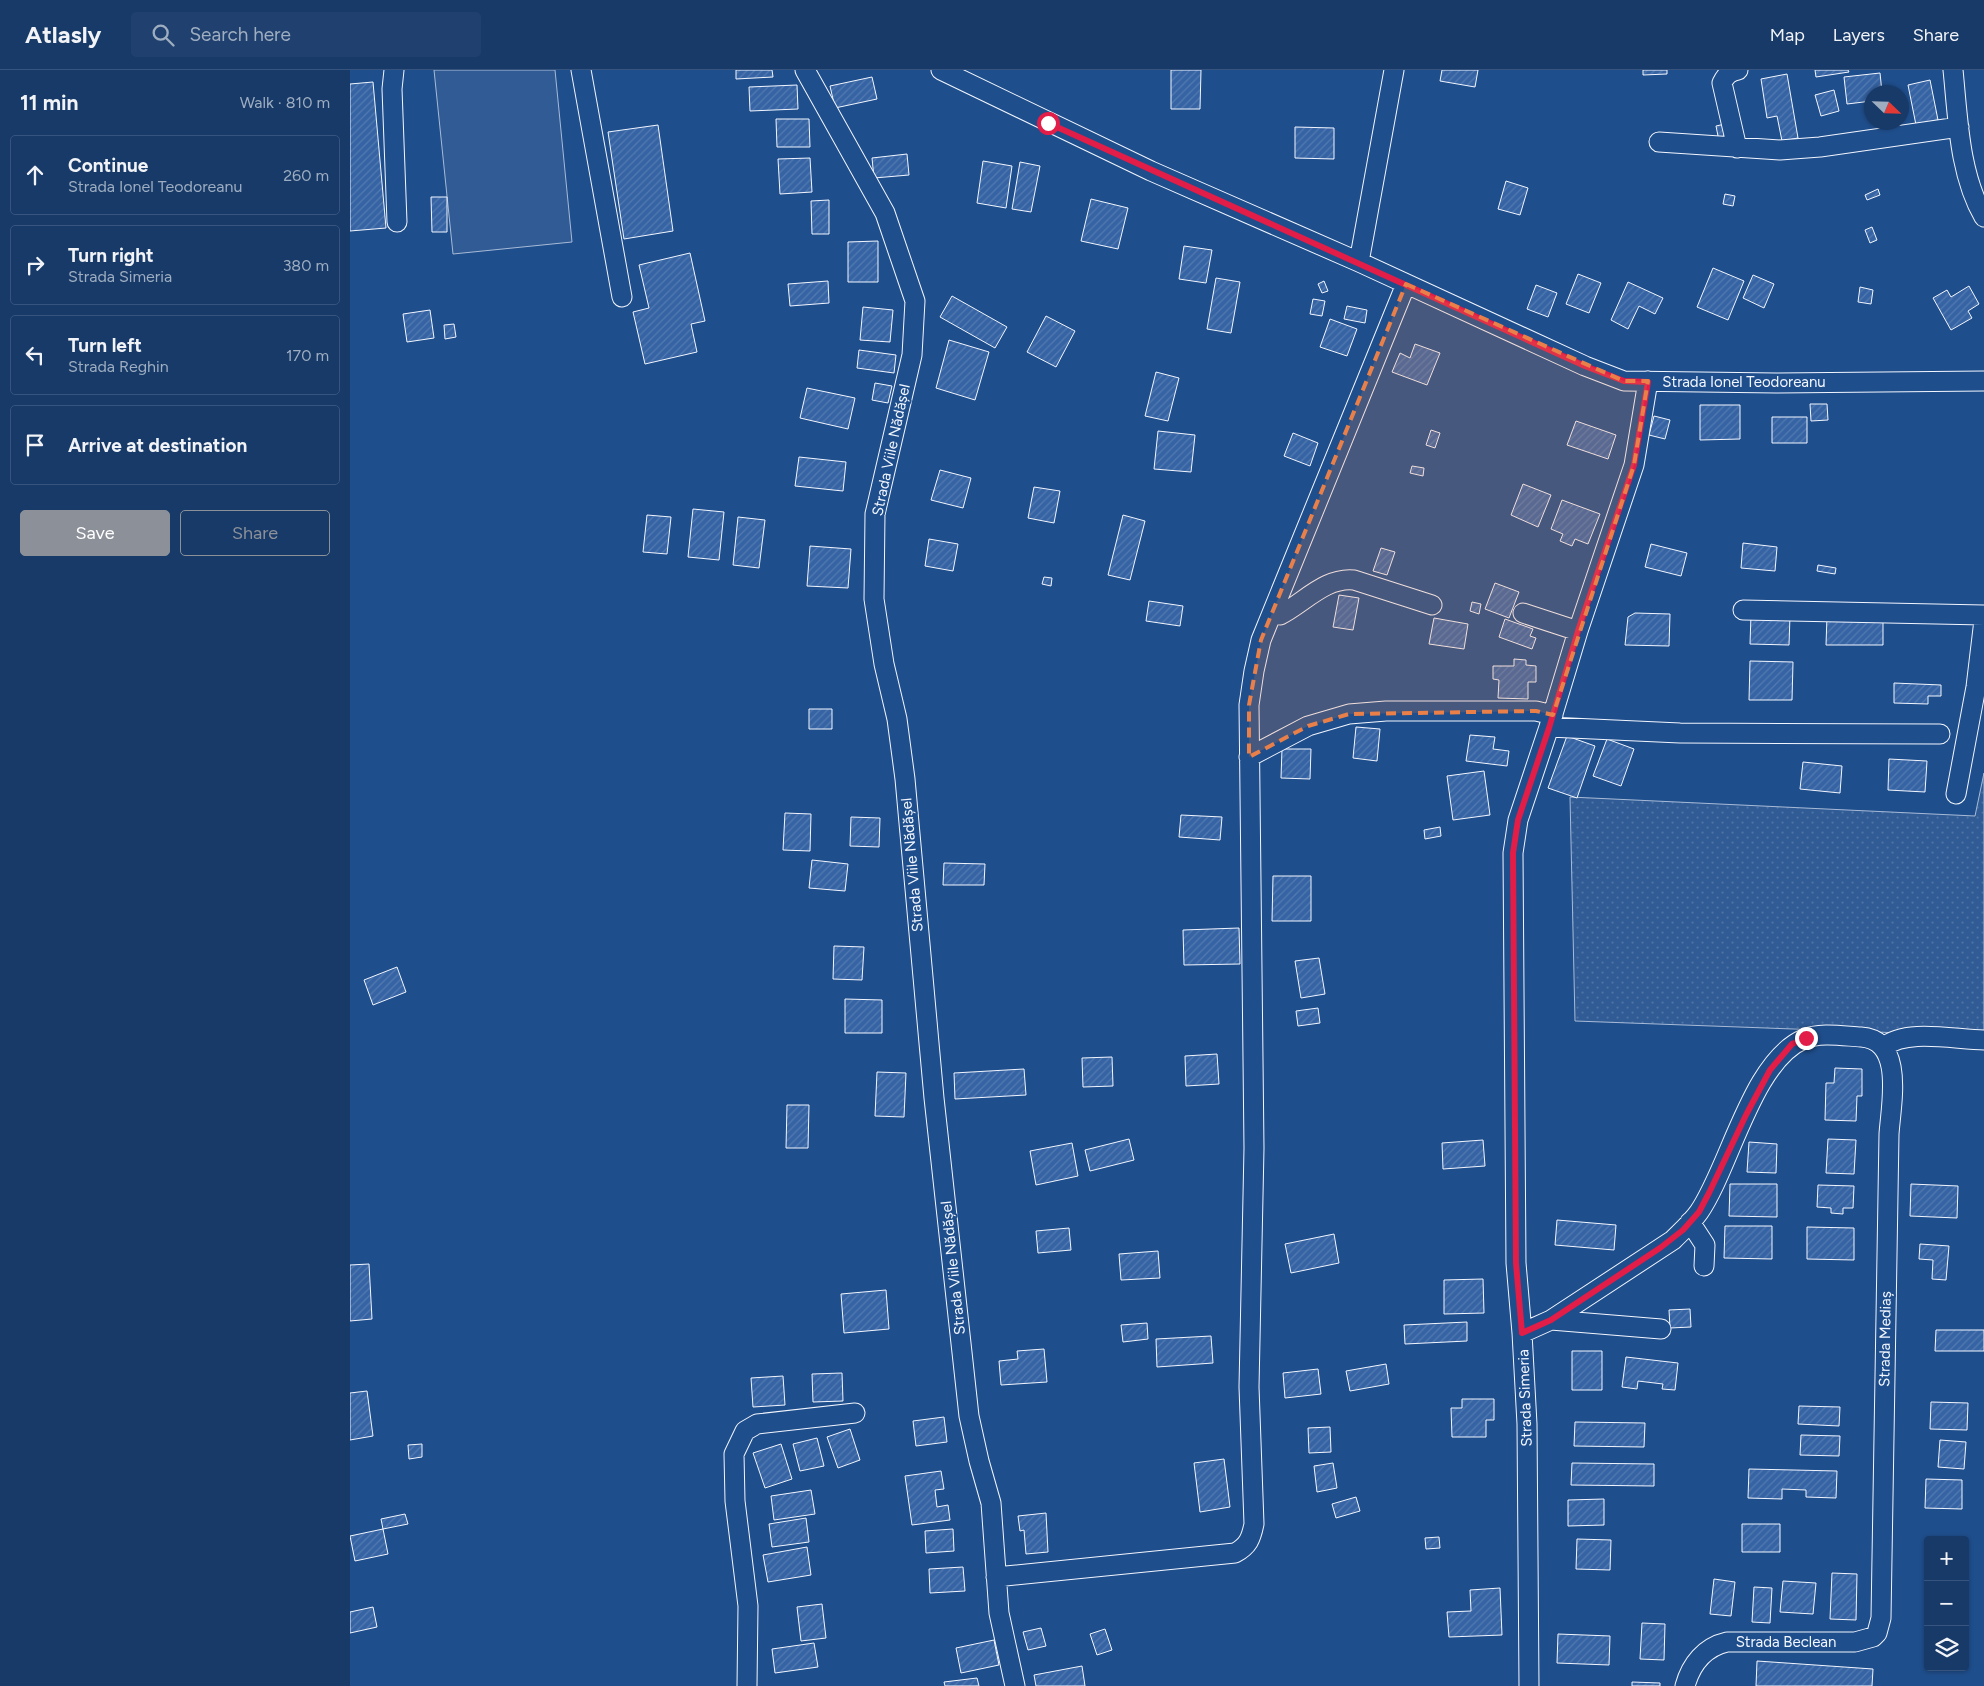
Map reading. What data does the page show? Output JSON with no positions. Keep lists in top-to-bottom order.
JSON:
{
  "streets": {
    "street": [
      "Strada Ionel Teodoreanu",
      "Strada Viile Nădășel",
      "Strada Mediaș",
      "Strada Simeria",
      "Strada Beclean"
    ]
  },
  "crossings": [
    ["Strada Ionel Teodoreanu", "Strada Simeria"],
    ["Strada Mediaș", "Strada Beclean"]
  ],
  "north": "bottom right",
  "page": {
    "header": "Atlasly",
    "search": "Search here",
    "nav": ["Map", "Layers", "Share"],
    "heading": ["11 min", "Walk · 810 m"],
    "list": [
      ["Continue", "Strada Ionel Teodoreanu", "260 m"],
      ["Turn right", "Strada Simeria", "380 m"],
      ["Turn left", "Strada Reghin", "170 m"],
      "Arrive at destination"
    ],
    "buttons": ["Save", "Share"],
    "map_buttons": ["+", "−"]
  }
}
